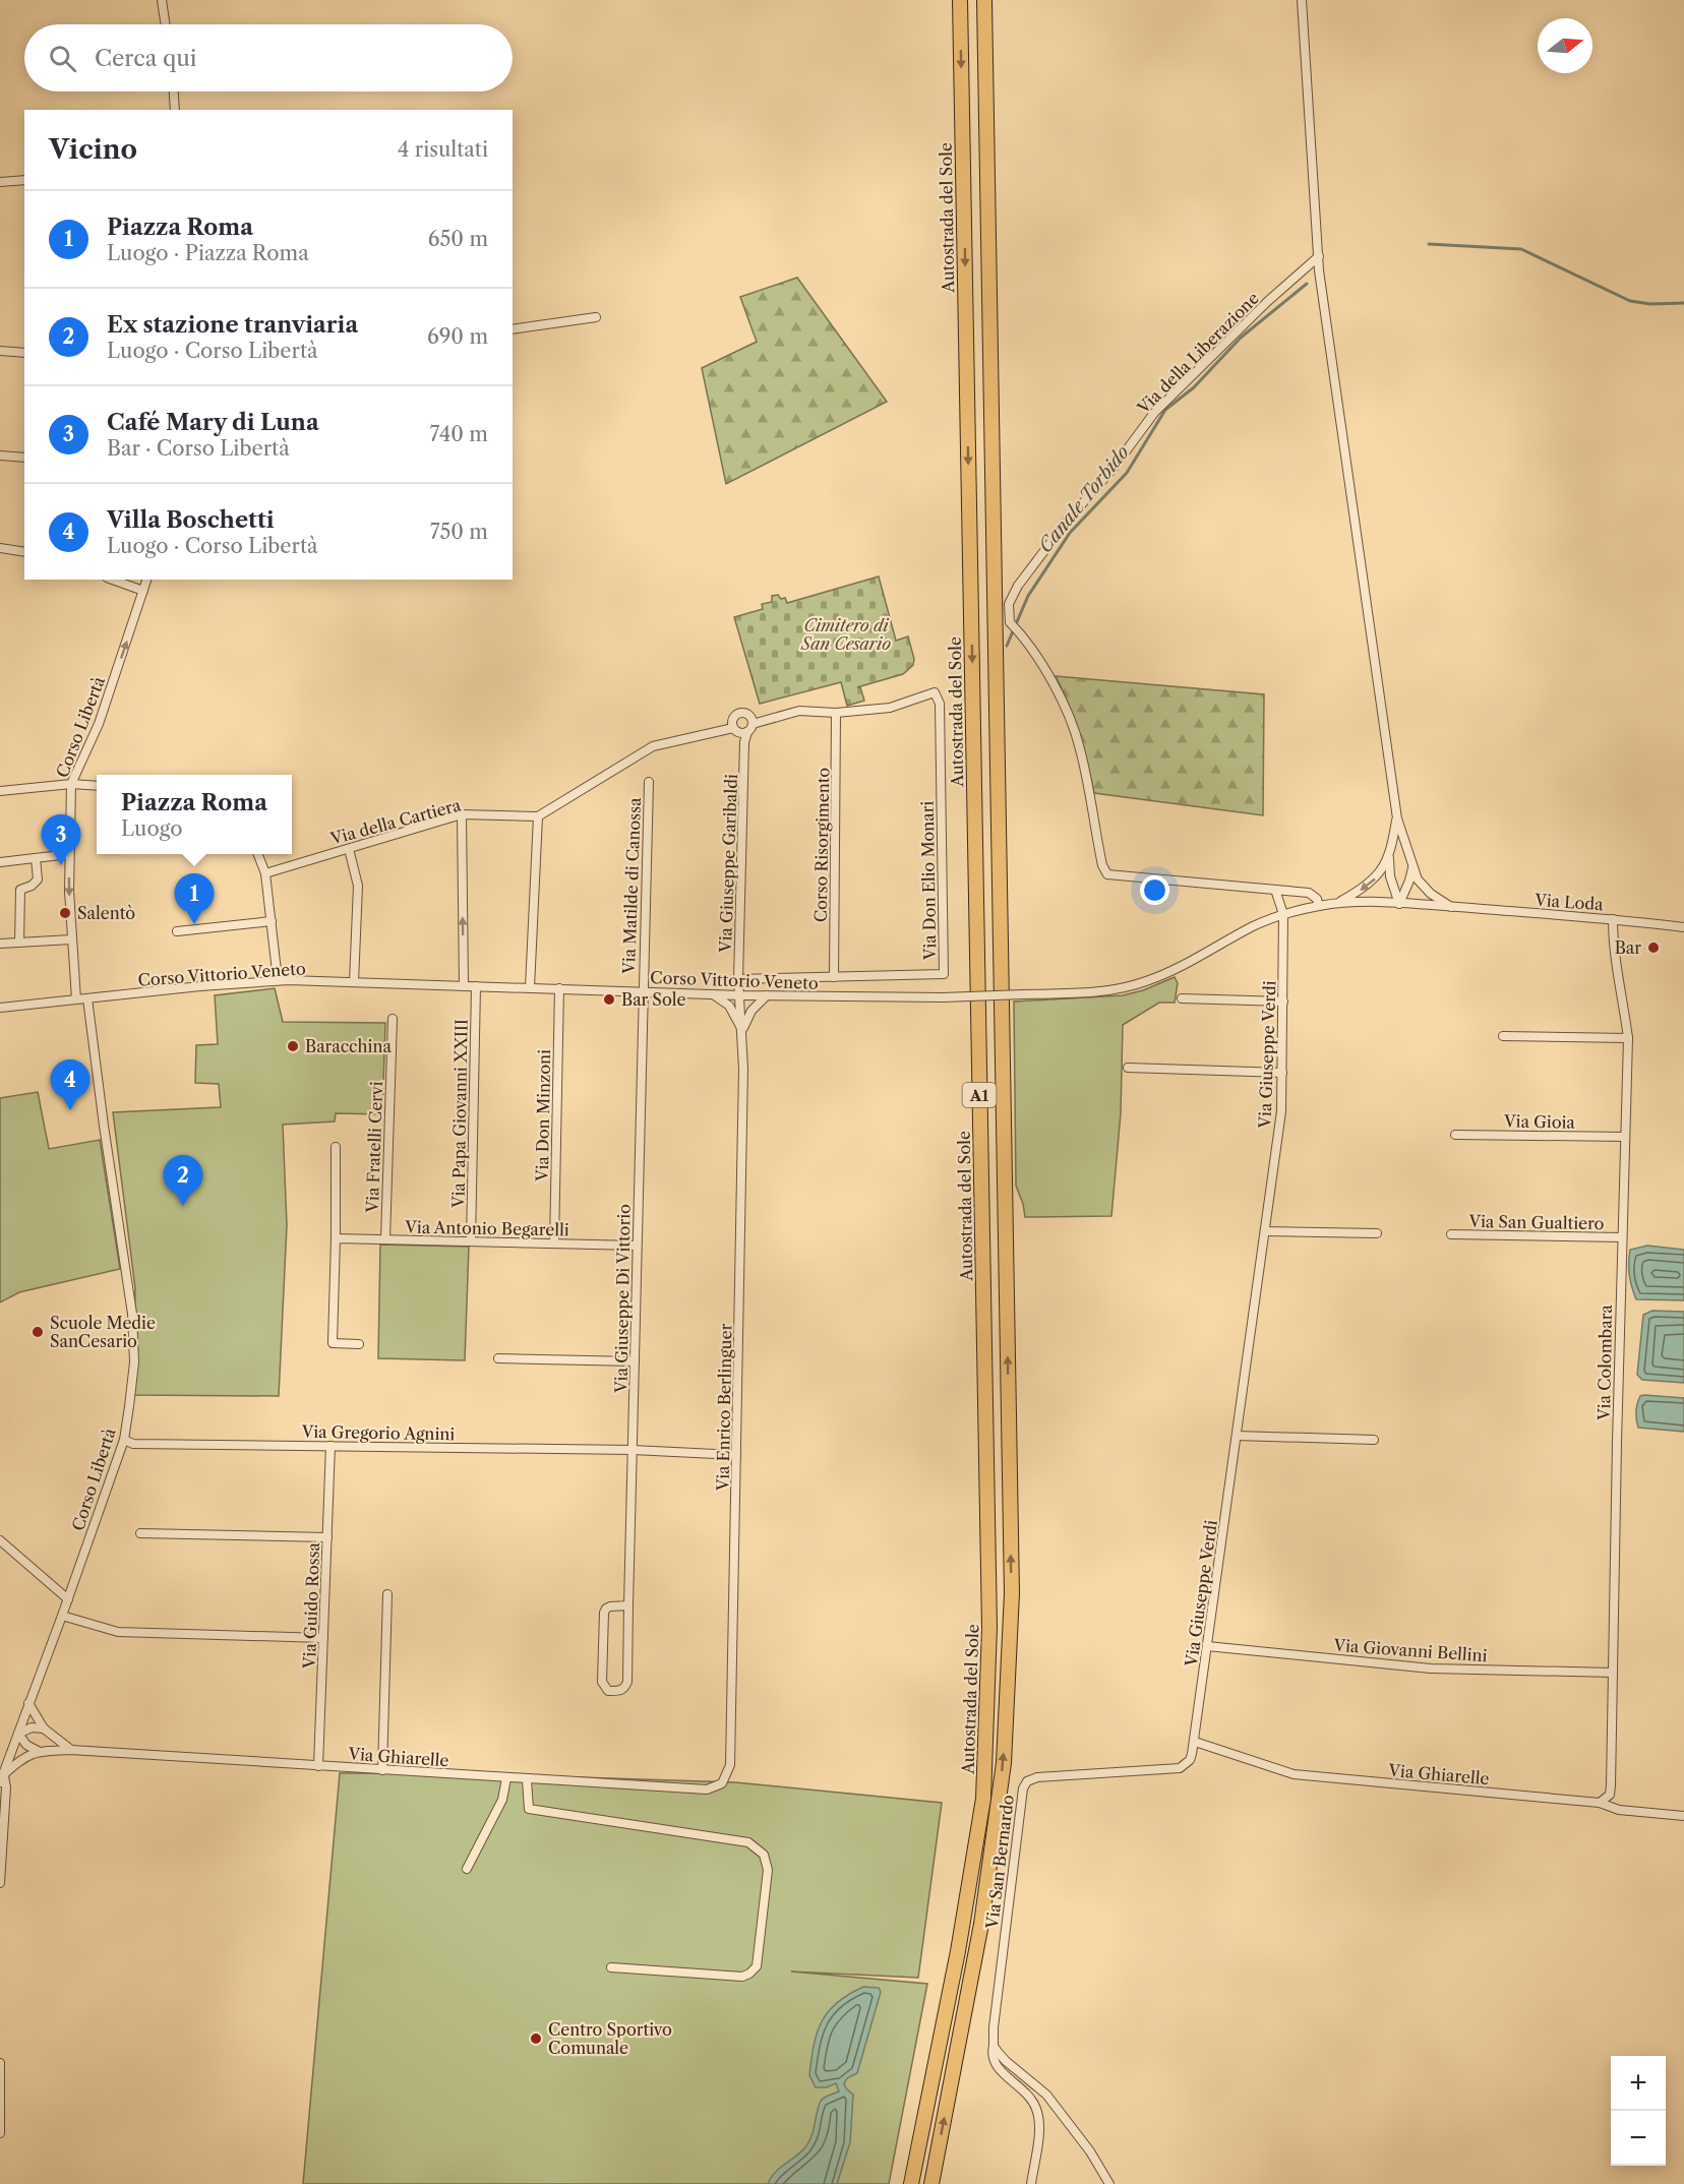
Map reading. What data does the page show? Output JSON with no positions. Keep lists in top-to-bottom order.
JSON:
{
  "streets": {
    "highway": ["Autostrada del Sole", "A1"],
    "street": [
      "Via della Liberazione",
      "Corso Libertà",
      "Via della Cartiera",
      "Corso Risorgimento",
      "Via Giuseppe Garibaldi",
      "Via Don Elio Monari",
      "Via Matilde di Canossa",
      "Via Loda",
      "Corso Vittorio Veneto",
      "Via Giuseppe Verdi",
      "Via Papa Giovanni XXIII",
      "Via Don Minzoni",
      "Via Gioia",
      "Via Fratelli Cervi",
      "Via San Gualtiero",
      "Via Antonio Begarelli",
      "Via Giuseppe Di Vittorio",
      "Via Colombara",
      "Via Enrico Berlinguer",
      "Via Gregorio Agnini",
      "Via Guido Rossa",
      "Via Giovanni Bellini",
      "Via Ghiarelle",
      "Via San Bernardo"
    ]
  },
  "crossings": [
    ["Via della Liberazione", "Corso Vittorio Veneto"],
    ["Corso Libertà", "Corso Vittorio Veneto"],
    ["Corso Libertà", "Via Gregorio Agnini"],
    ["Corso Libertà", "Via Ghiarelle"],
    ["Corso Risorgimento", "Via Don Elio Monari"],
    ["Via Giuseppe Garibaldi", "Via Don Elio Monari"],
    ["Via Giuseppe Garibaldi", "Corso Vittorio Veneto"],
    ["Via Giuseppe Garibaldi", "Via Enrico Berlinguer"],
    ["Via Matilde di Canossa", "Corso Vittorio Veneto"],
    ["Via Matilde di Canossa", "Via Giuseppe Di Vittorio"],
    ["Via Loda", "Corso Vittorio Veneto"],
    ["Via Loda", "Via Colombara"],
    ["Corso Vittorio Veneto", "Via Giuseppe Verdi"],
    ["Corso Vittorio Veneto", "Via Papa Giovanni XXIII"],
    ["Corso Vittorio Veneto", "Via Don Minzoni"],
    ["Corso Vittorio Veneto", "Via Giuseppe Di Vittorio"],
    ["Corso Vittorio Veneto", "Via Enrico Berlinguer"],
    ["Via Giuseppe Verdi", "Via Giovanni Bellini"],
    ["Via Giuseppe Verdi", "Via Ghiarelle"],
    ["Via Giuseppe Verdi", "Via San Bernardo"],
    ["Via Papa Giovanni XXIII", "Via Antonio Begarelli"],
    ["Via Don Minzoni", "Via Antonio Begarelli"],
    ["Via Gioia", "Via Colombara"],
    ["Via Fratelli Cervi", "Via Antonio Begarelli"],
    ["Via San Gualtiero", "Via Colombara"],
    ["Via Antonio Begarelli", "Via Giuseppe Di Vittorio"],
    ["Via Giuseppe Di Vittorio", "Via Gregorio Agnini"],
    ["Via Colombara", "Via Giovanni Bellini"],
    ["Via Colombara", "Via Ghiarelle"],
    ["Via Enrico Berlinguer", "Via Gregorio Agnini"],
    ["Via Enrico Berlinguer", "Via Ghiarelle"],
    ["Via Gregorio Agnini", "Via Guido Rossa"],
    ["Via Guido Rossa", "Via Ghiarelle"]
  ],
  "water": ["Canale Torbido"],
  "parks": ["Cimitero di San Cesario"],
  "places": [
    "Salentò",
    "Bar",
    "Bar Sole",
    "Baracchina",
    "Scuole Medie SanCesario",
    "Centro Sportivo Comunale"
  ],
  "north": "right",
  "page": {
    "search": "Cerca qui",
    "heading": ["Vicino", "4 risultati"],
    "list": [
      {
        "mark": "1",
        "name": "Piazza Roma",
        "note": "Luogo · Piazza Roma",
        "value": "650 m"
      },
      {
        "mark": "2",
        "name": "Ex stazione tranviaria",
        "note": "Luogo · Corso Libertà",
        "value": "690 m"
      },
      {
        "mark": "3",
        "name": "Café Mary di Luna",
        "note": "Bar · Corso Libertà",
        "value": "740 m"
      },
      {
        "mark": "4",
        "name": "Villa Boschetti",
        "note": "Luogo · Corso Libertà",
        "value": "750 m"
      }
    ],
    "popup": ["Piazza Roma", "Luogo"],
    "pins": [
      "3",
      "1",
      "4",
      "2"
    ],
    "map_buttons": ["+", "−"]
  }
}
